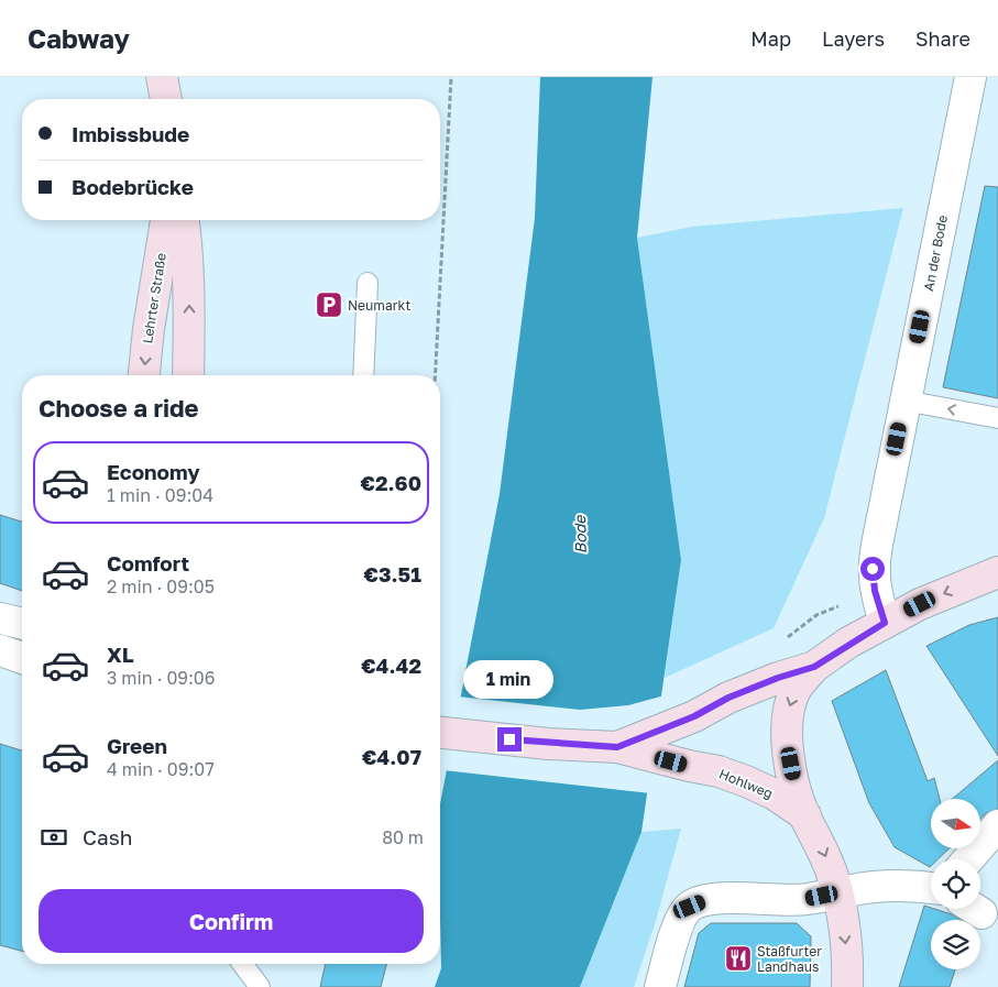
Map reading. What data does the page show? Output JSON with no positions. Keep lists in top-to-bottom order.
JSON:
{
  "streets": {
    "main road": ["Lehrter Straße", "Hohlweg"],
    "street": ["An der Bode"]
  },
  "one_way": ["Hohlweg"],
  "water": ["Bode"],
  "places": {
    "parking": ["Neumarkt"],
    "restaurant": ["Staßfurter Landhaus"]
  },
  "north": "right",
  "page": {
    "header": "Cabway",
    "nav": ["Map", "Layers", "Share"],
    "banner": ["Imbissbude", "Bodebrücke"],
    "heading": "Choose a ride",
    "list": [
      {
        "name": "Economy",
        "note": "1 min · 09:04",
        "value": "€2.60"
      },
      {
        "name": "Comfort",
        "note": "2 min · 09:05",
        "value": "€3.51"
      },
      {
        "name": "XL",
        "note": "3 min · 09:06",
        "value": "€4.42"
      },
      {
        "name": "Green",
        "note": "4 min · 09:07",
        "value": "€4.07"
      }
    ],
    "bubble": "1 min",
    "pay": ["Cash", "80 m"],
    "buttons": "Confirm"
  }
}
